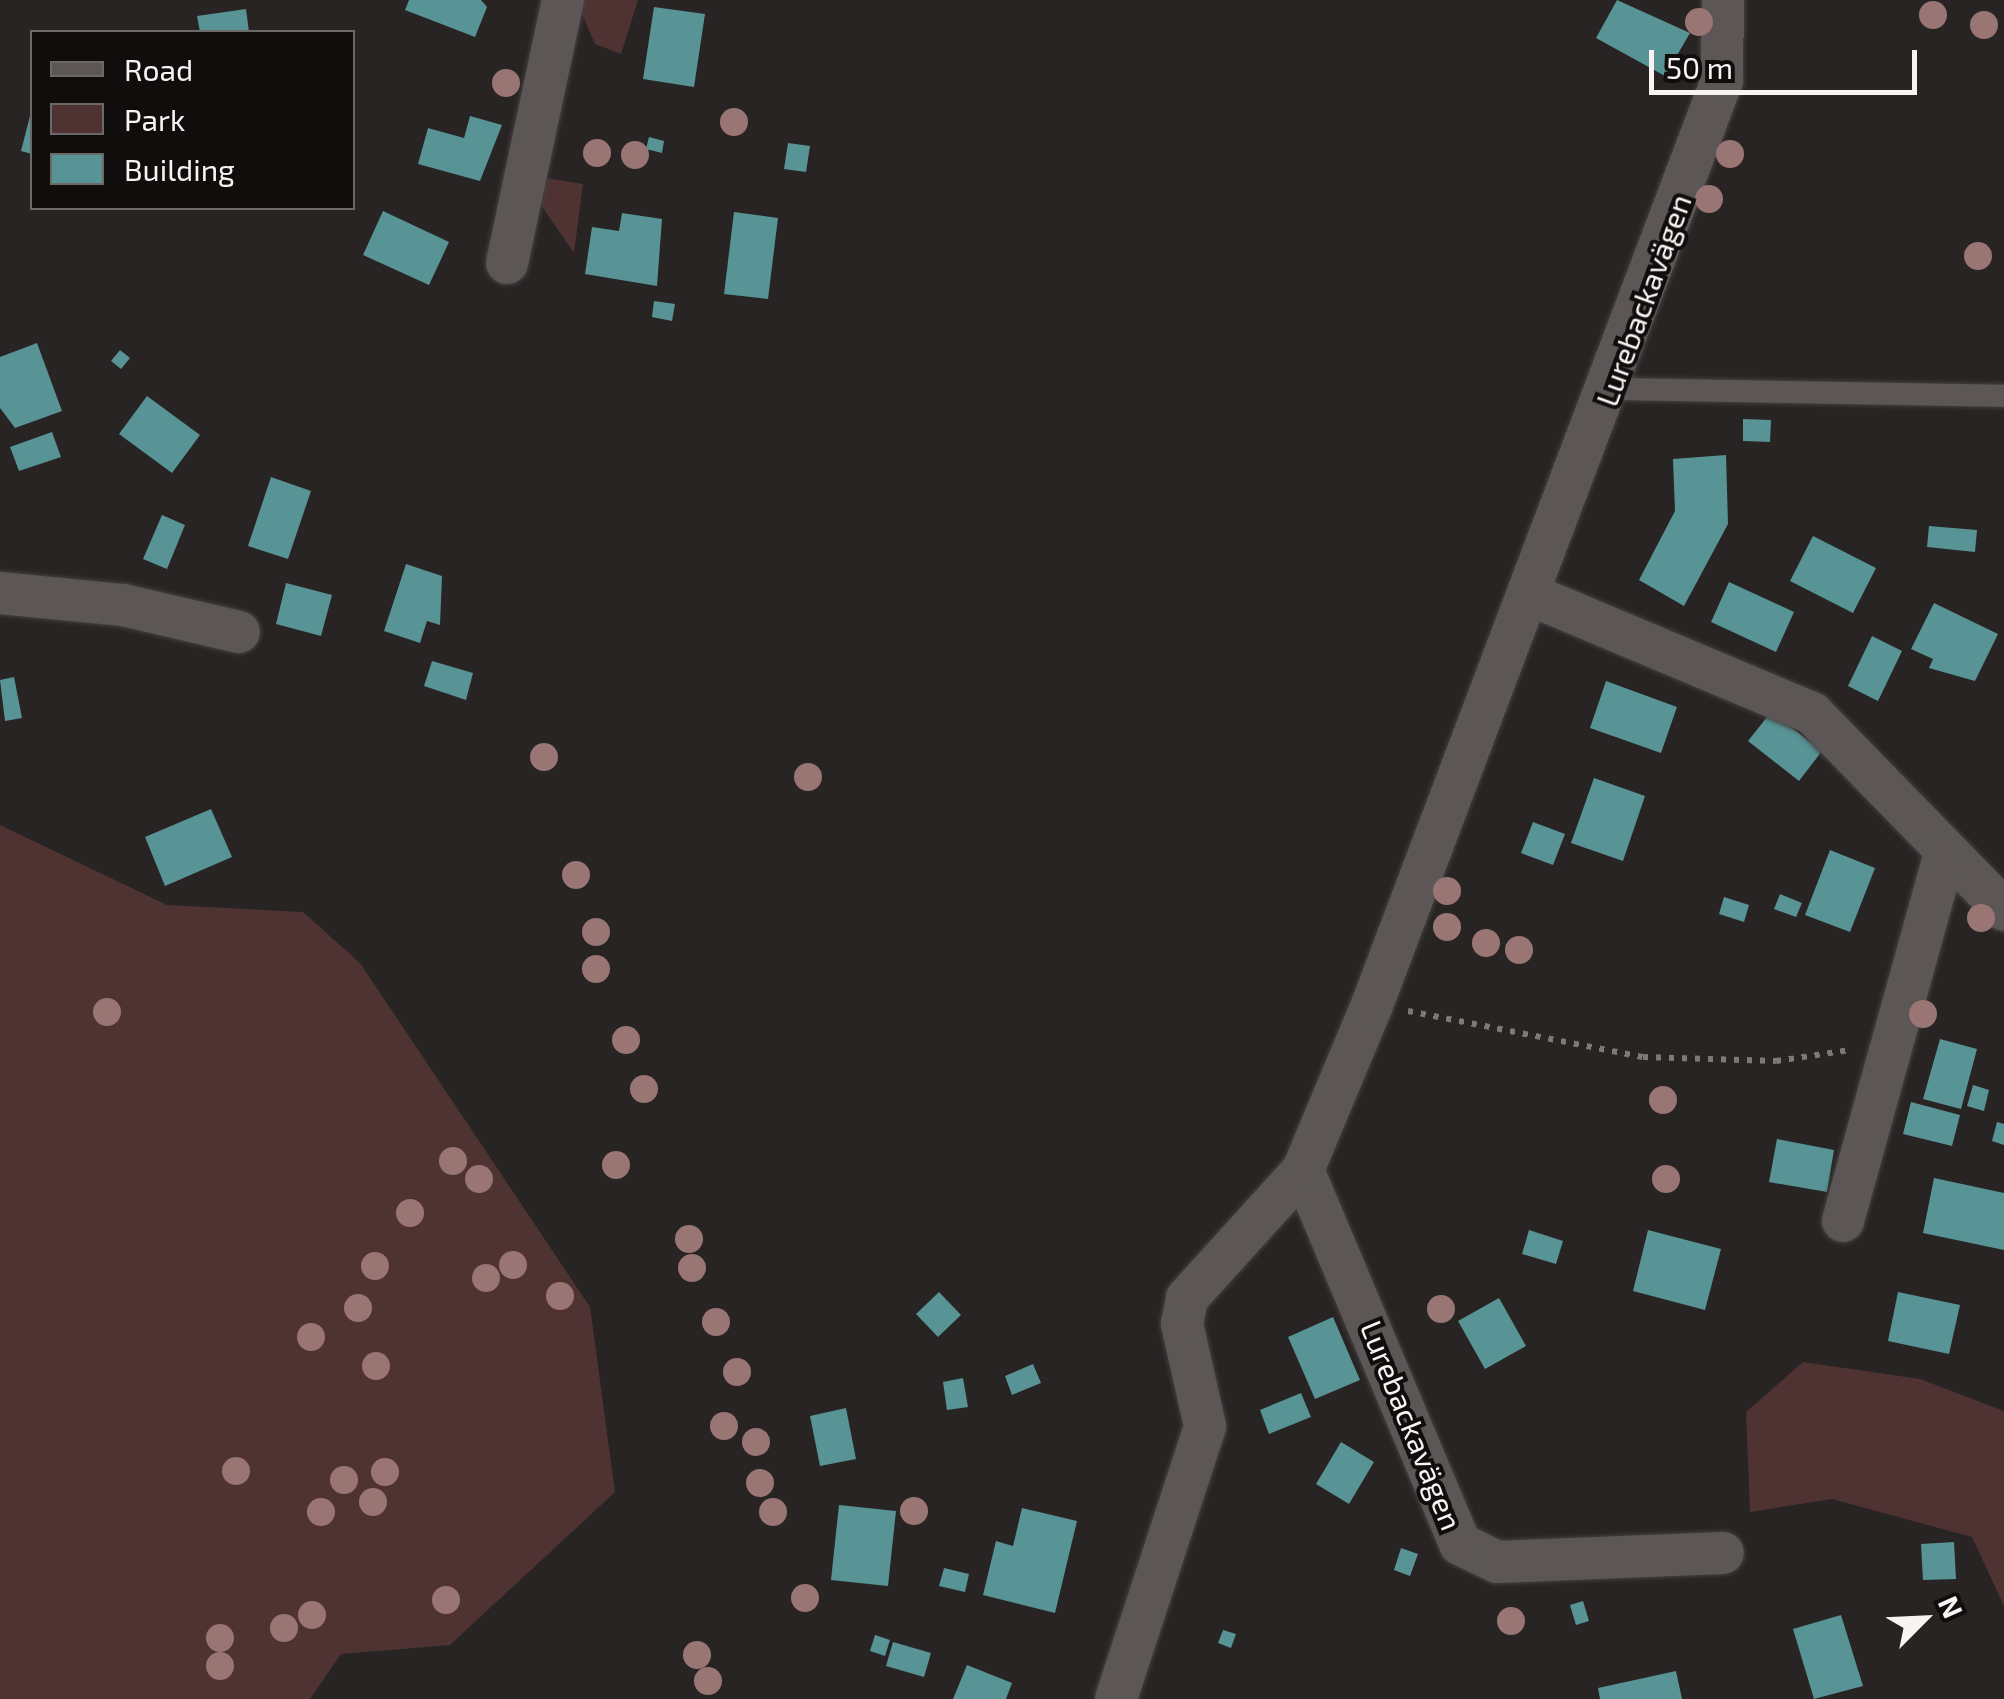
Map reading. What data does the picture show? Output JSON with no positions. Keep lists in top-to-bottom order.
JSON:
{
  "streets": {
    "street": ["Lurebackavägen"]
  },
  "legend": ["Road", "Park", "Building"],
  "scale_bar": "50 m",
  "north": "top right"
}
